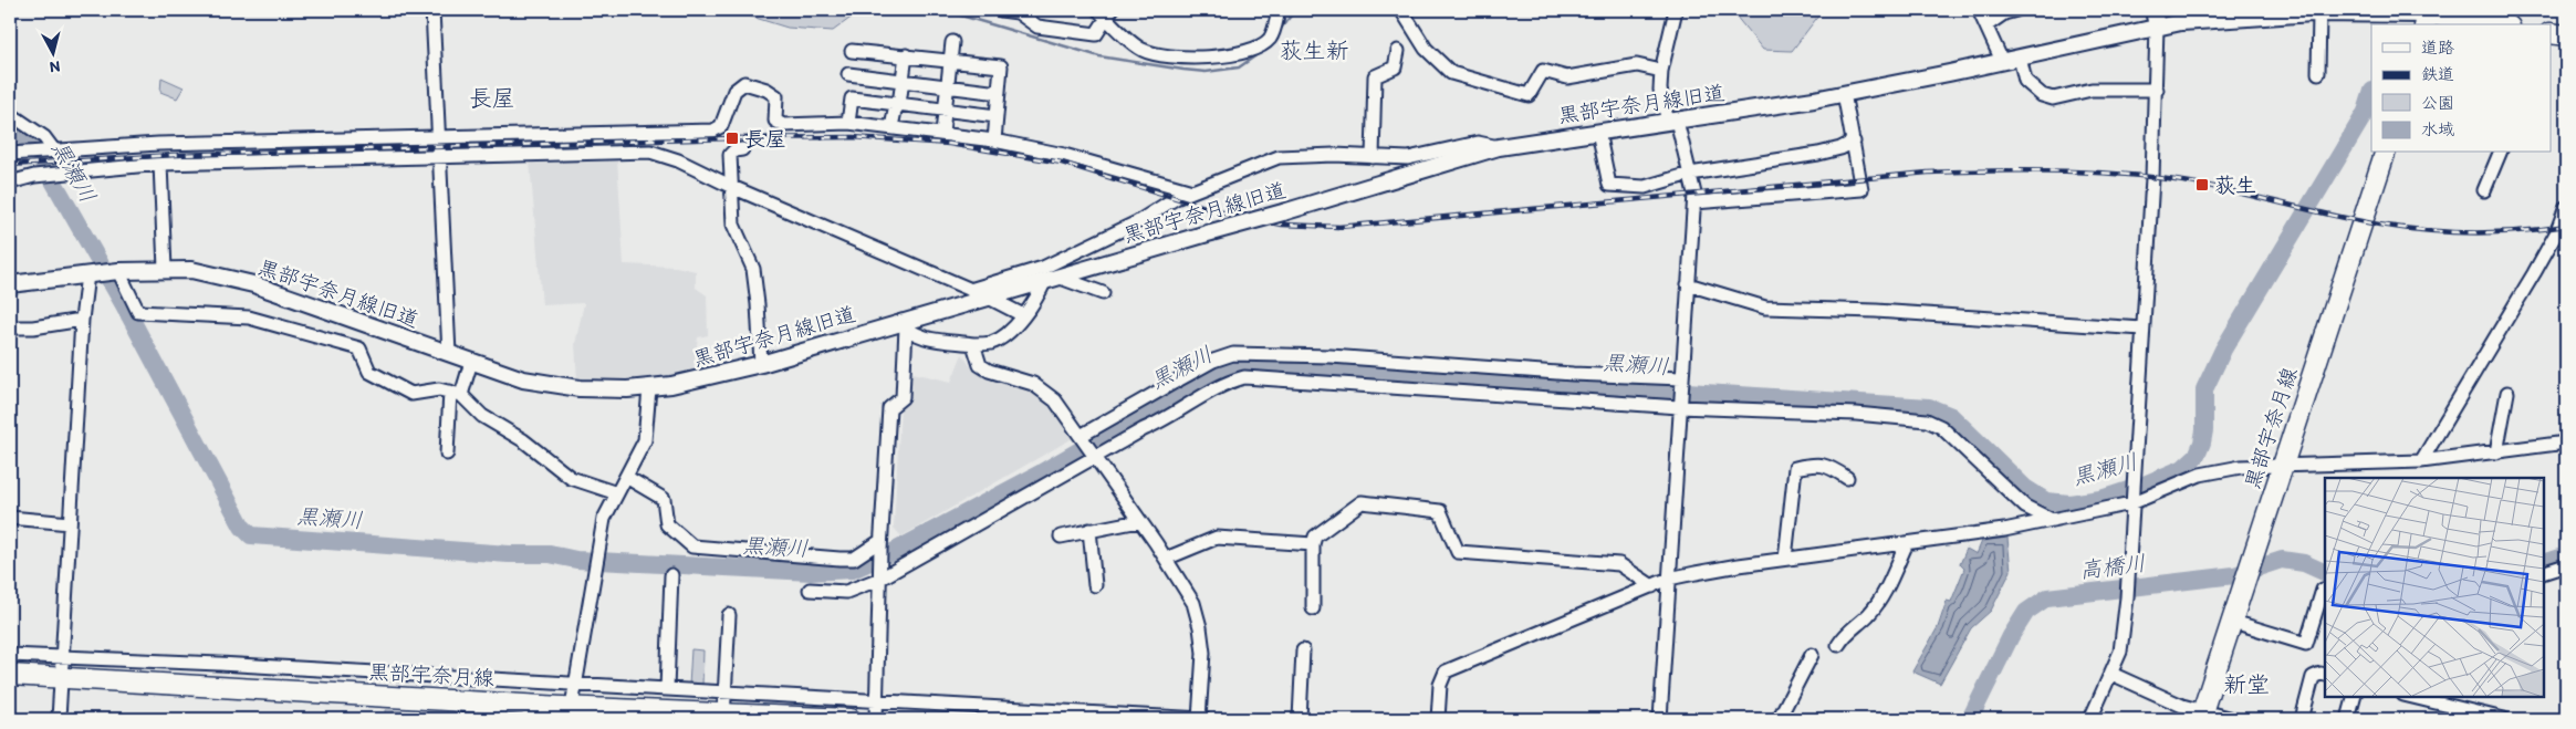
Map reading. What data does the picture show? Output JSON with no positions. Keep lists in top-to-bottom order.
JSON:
{
  "streets": {
    "main road": ["黒部宇奈月線"],
    "street": ["黒部宇奈月線旧道"]
  },
  "districts": ["荻生新", "長屋", "新堂"],
  "water": ["黒瀬川", "高橋川"],
  "places": {
    "transit": ["長屋", "荻生"]
  },
  "legend": [
    "道路",
    "鉄道",
    "公園",
    "水域"
  ],
  "north": "bottom"
}
